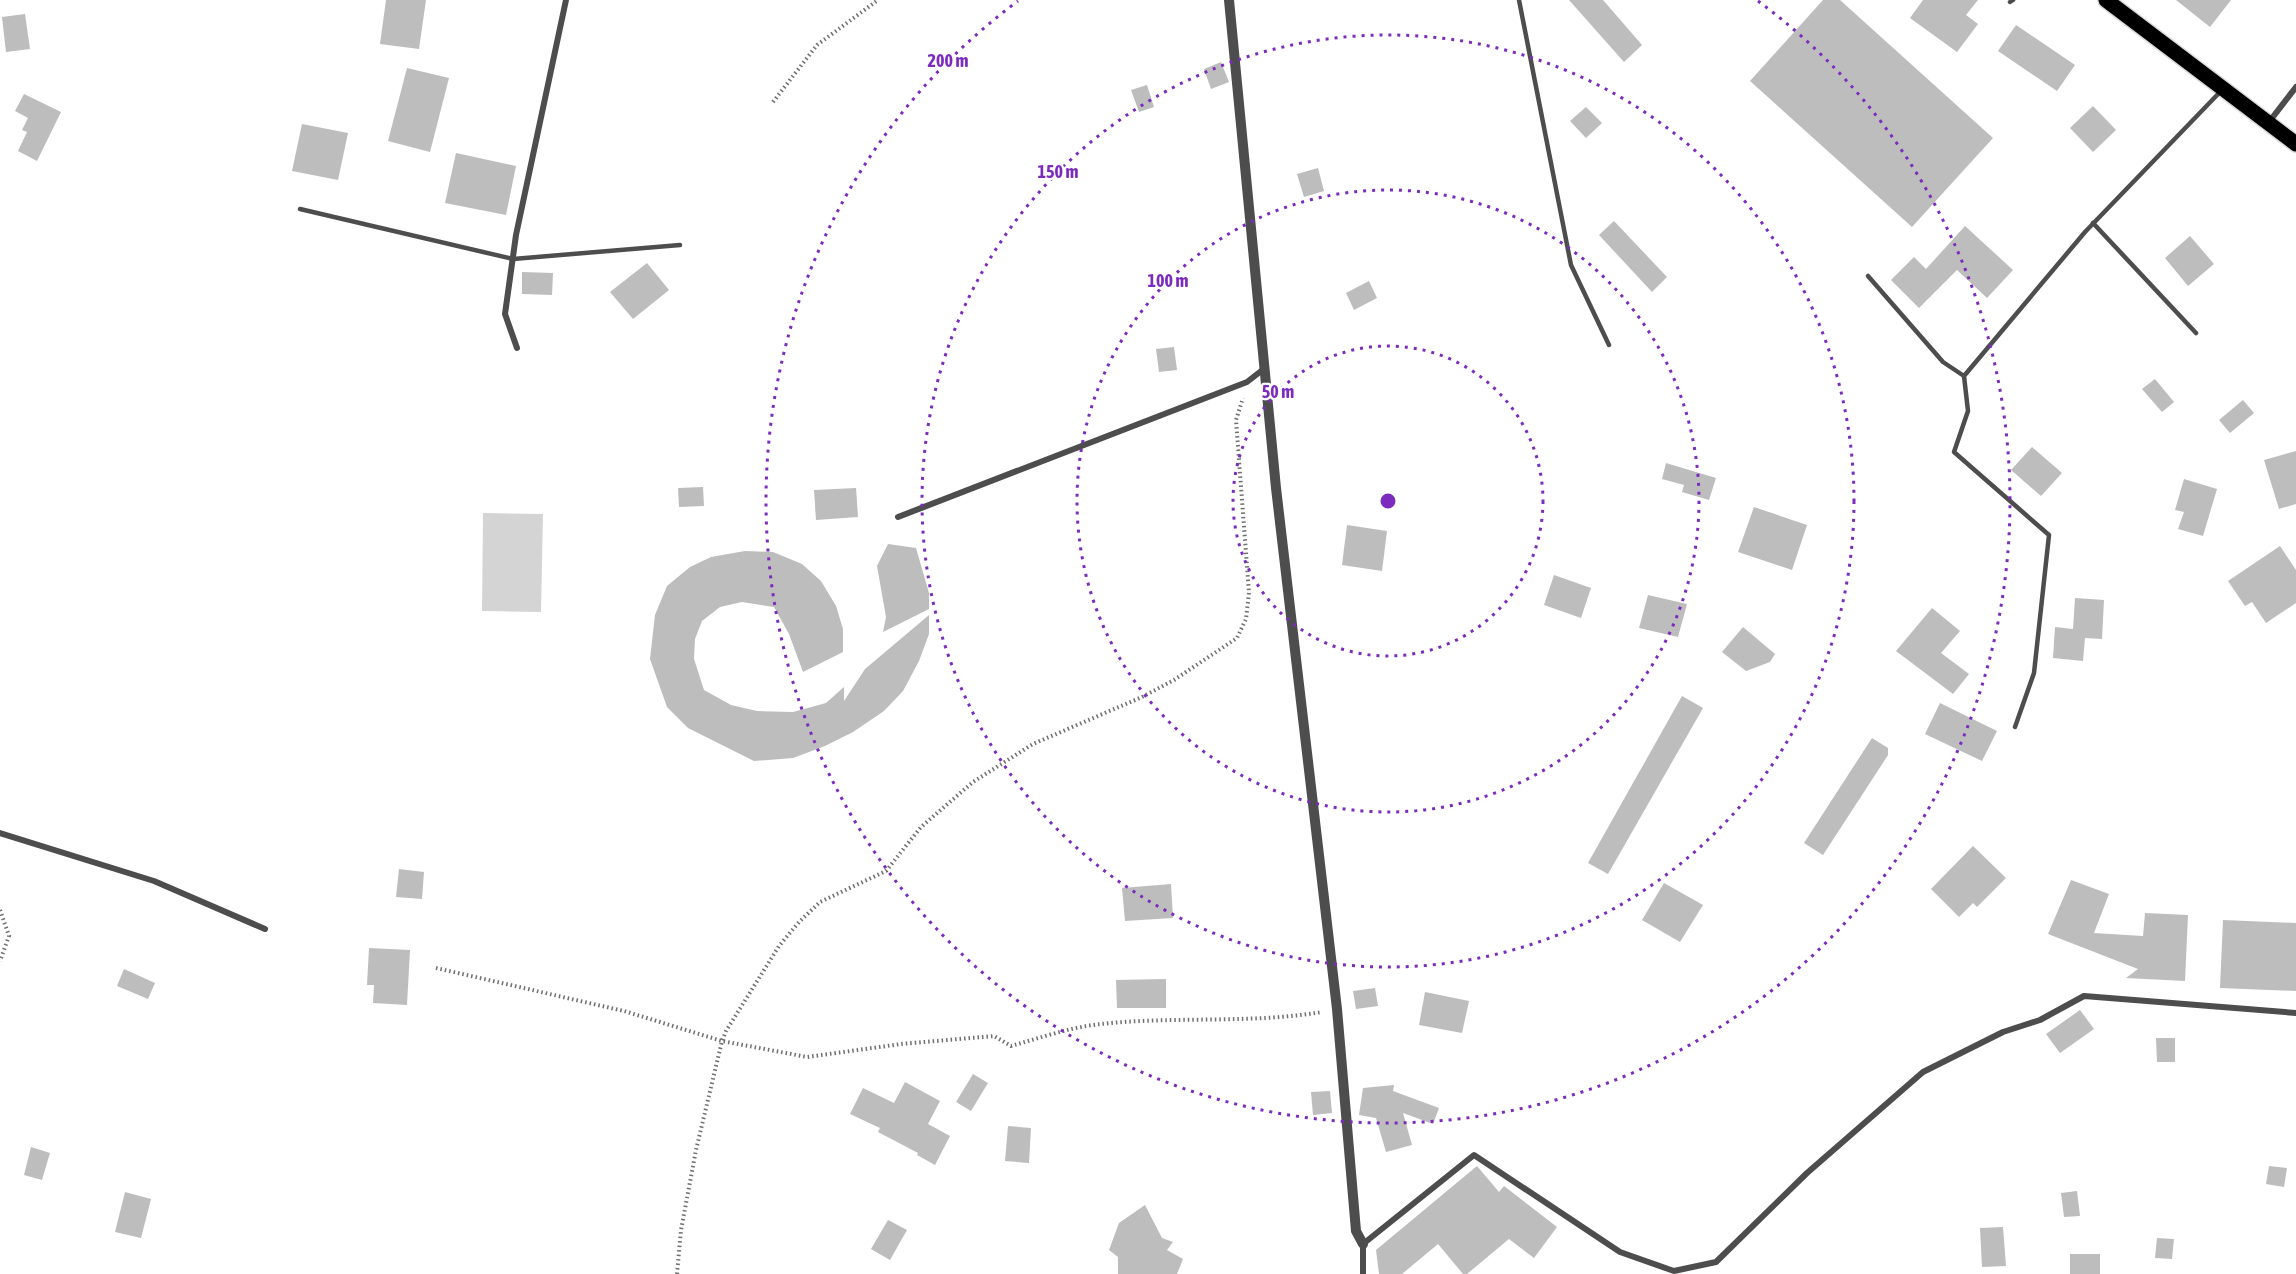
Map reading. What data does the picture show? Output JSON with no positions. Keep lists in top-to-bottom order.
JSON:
{
  "rings": [
    "200 m",
    "150 m",
    "100 m",
    "50 m"
  ]
}
